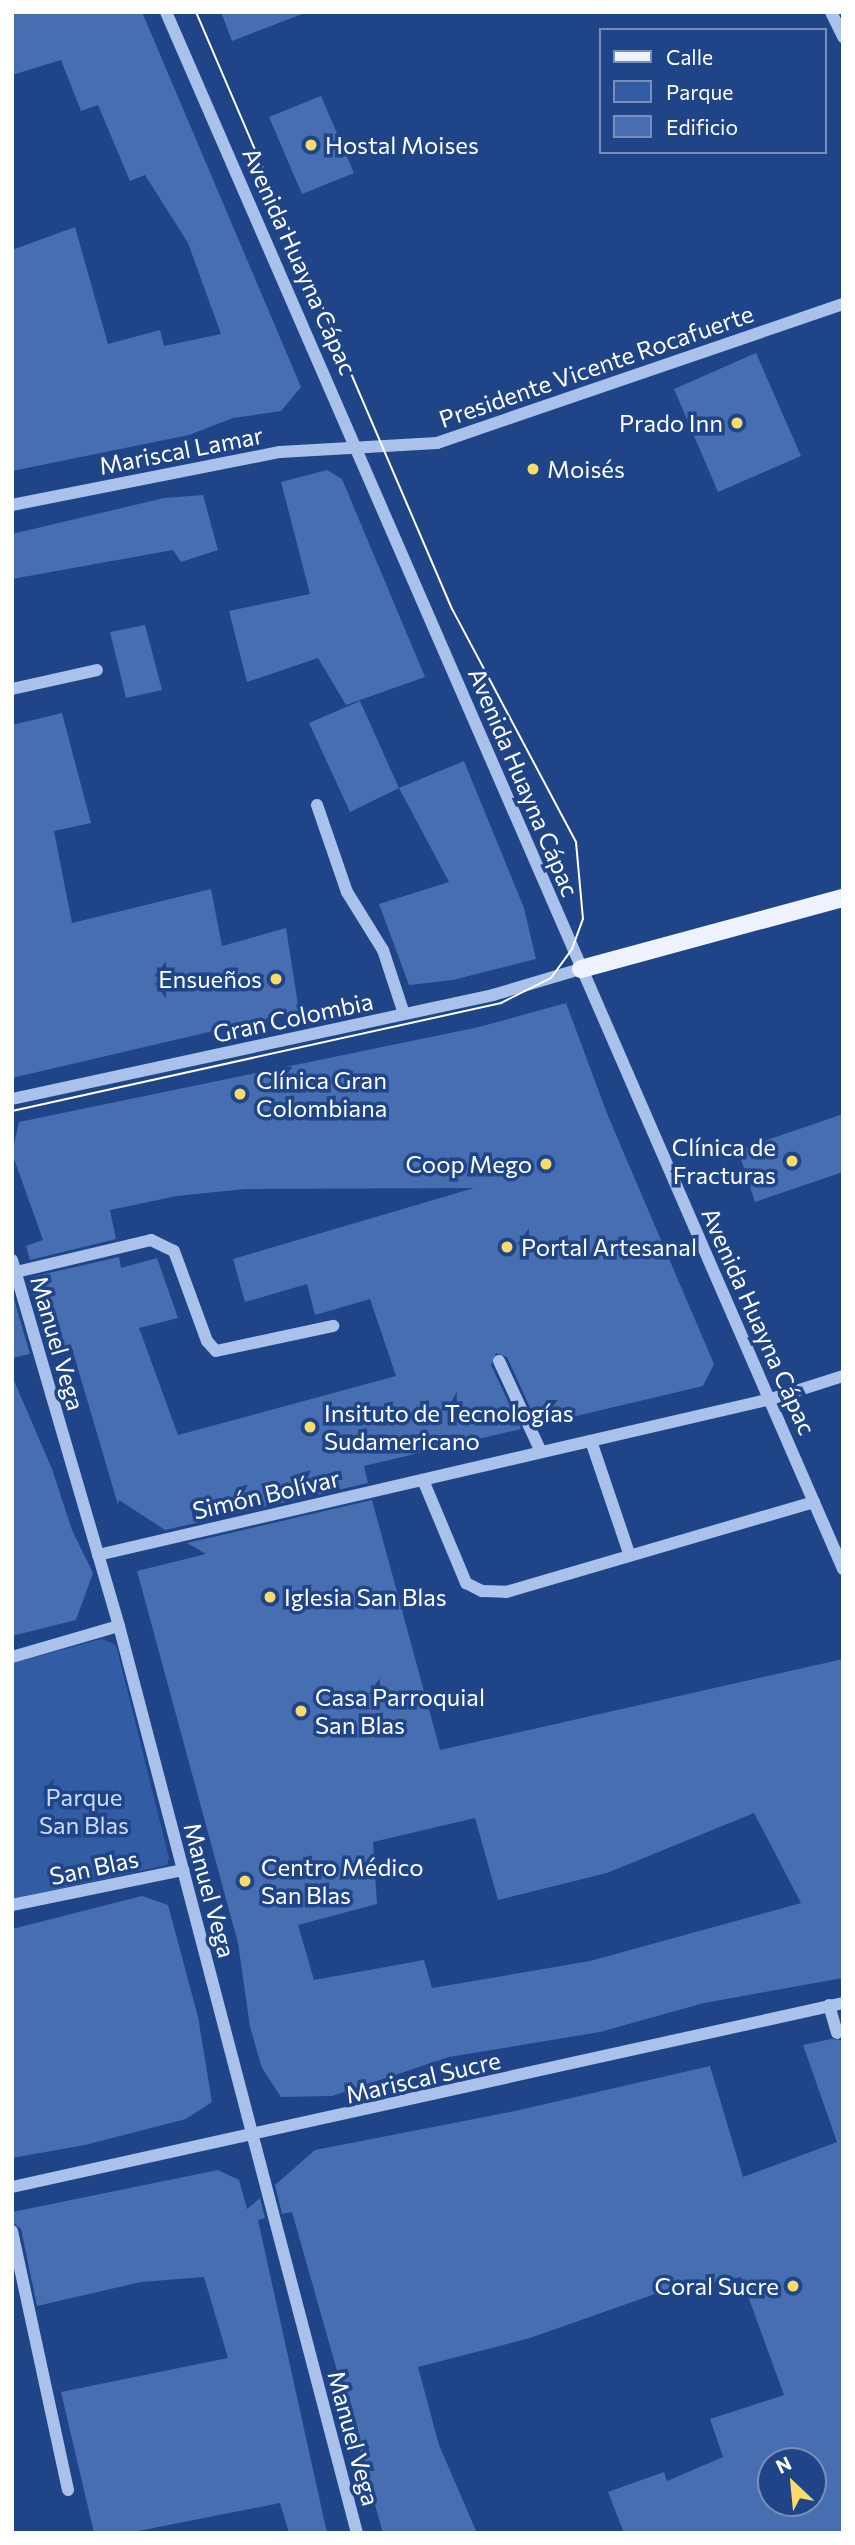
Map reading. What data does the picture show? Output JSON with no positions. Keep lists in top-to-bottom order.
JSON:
{
  "streets": {
    "street": [
      "Avenida Huayna Cápac",
      "Presidente Vicente Rocafuerte",
      "Mariscal Lamar",
      "Gran Colombia",
      "Manuel Vega",
      "Simón Bolívar",
      "San Blas",
      "Mariscal Sucre"
    ]
  },
  "crossings": [
    ["Avenida Huayna Cápac", "Presidente Vicente Rocafuerte"],
    ["Avenida Huayna Cápac", "Mariscal Lamar"],
    ["Avenida Huayna Cápac", "Gran Colombia"],
    ["Avenida Huayna Cápac", "Simón Bolívar"],
    ["Presidente Vicente Rocafuerte", "Mariscal Lamar"],
    ["Manuel Vega", "Simón Bolívar"],
    ["Manuel Vega", "San Blas"],
    ["Manuel Vega", "Mariscal Sucre"]
  ],
  "parks": ["Parque San Blas"],
  "places": [
    "Hostal Moises",
    "Prado Inn",
    "Moisés",
    "Ensueños",
    "Clínica Gran Colombiana",
    "Clínica de Fracturas",
    "Coop Mego",
    "Portal Artesanal",
    "Insituto de Tecnologías Sudamericano",
    "Iglesia San Blas",
    "Casa Parroquial San Blas",
    "Centro Médico San Blas",
    "Coral Sucre"
  ],
  "legend": ["Calle", "Parque", "Edificio"],
  "north": "top left"
}
